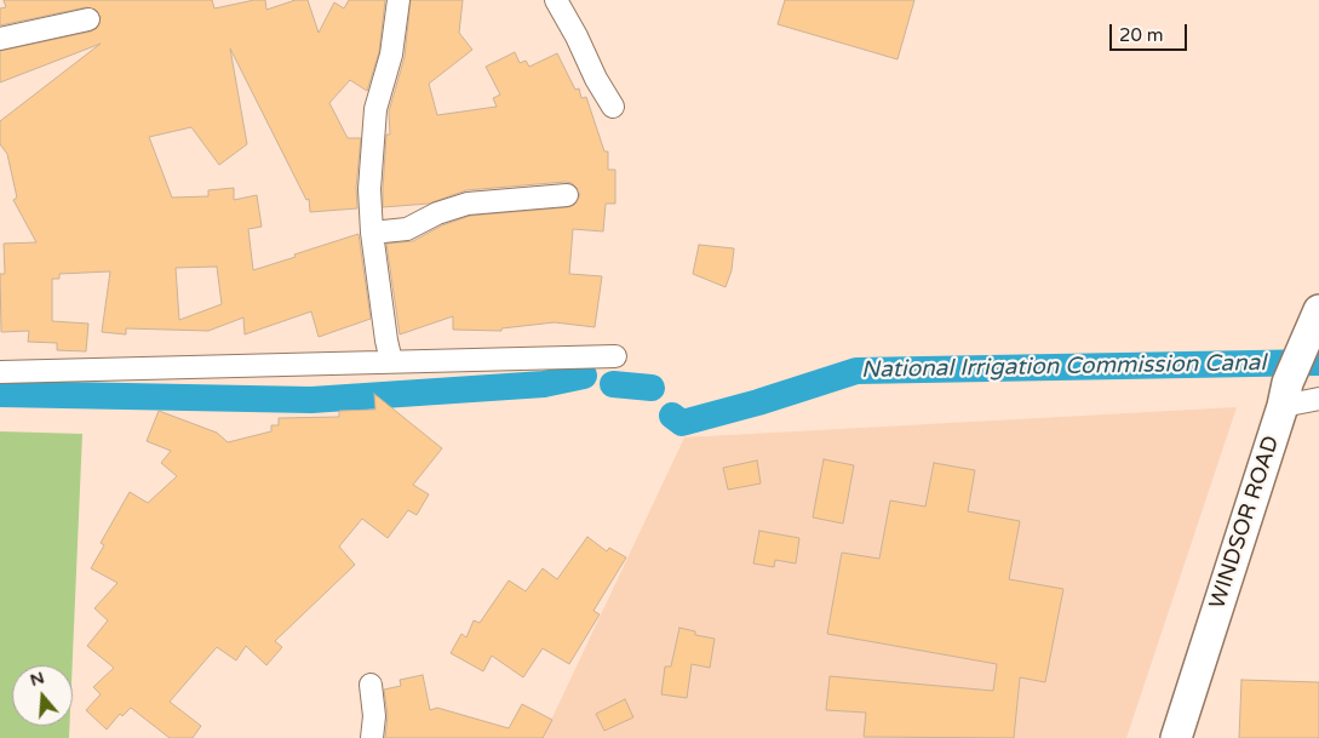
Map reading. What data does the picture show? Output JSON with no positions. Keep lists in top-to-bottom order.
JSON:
{
  "streets": {
    "main road": ["WINDSOR ROAD"]
  },
  "water": ["National Irrigation Commission Canal"],
  "scale_bar": "20 m",
  "north": "top"
}
